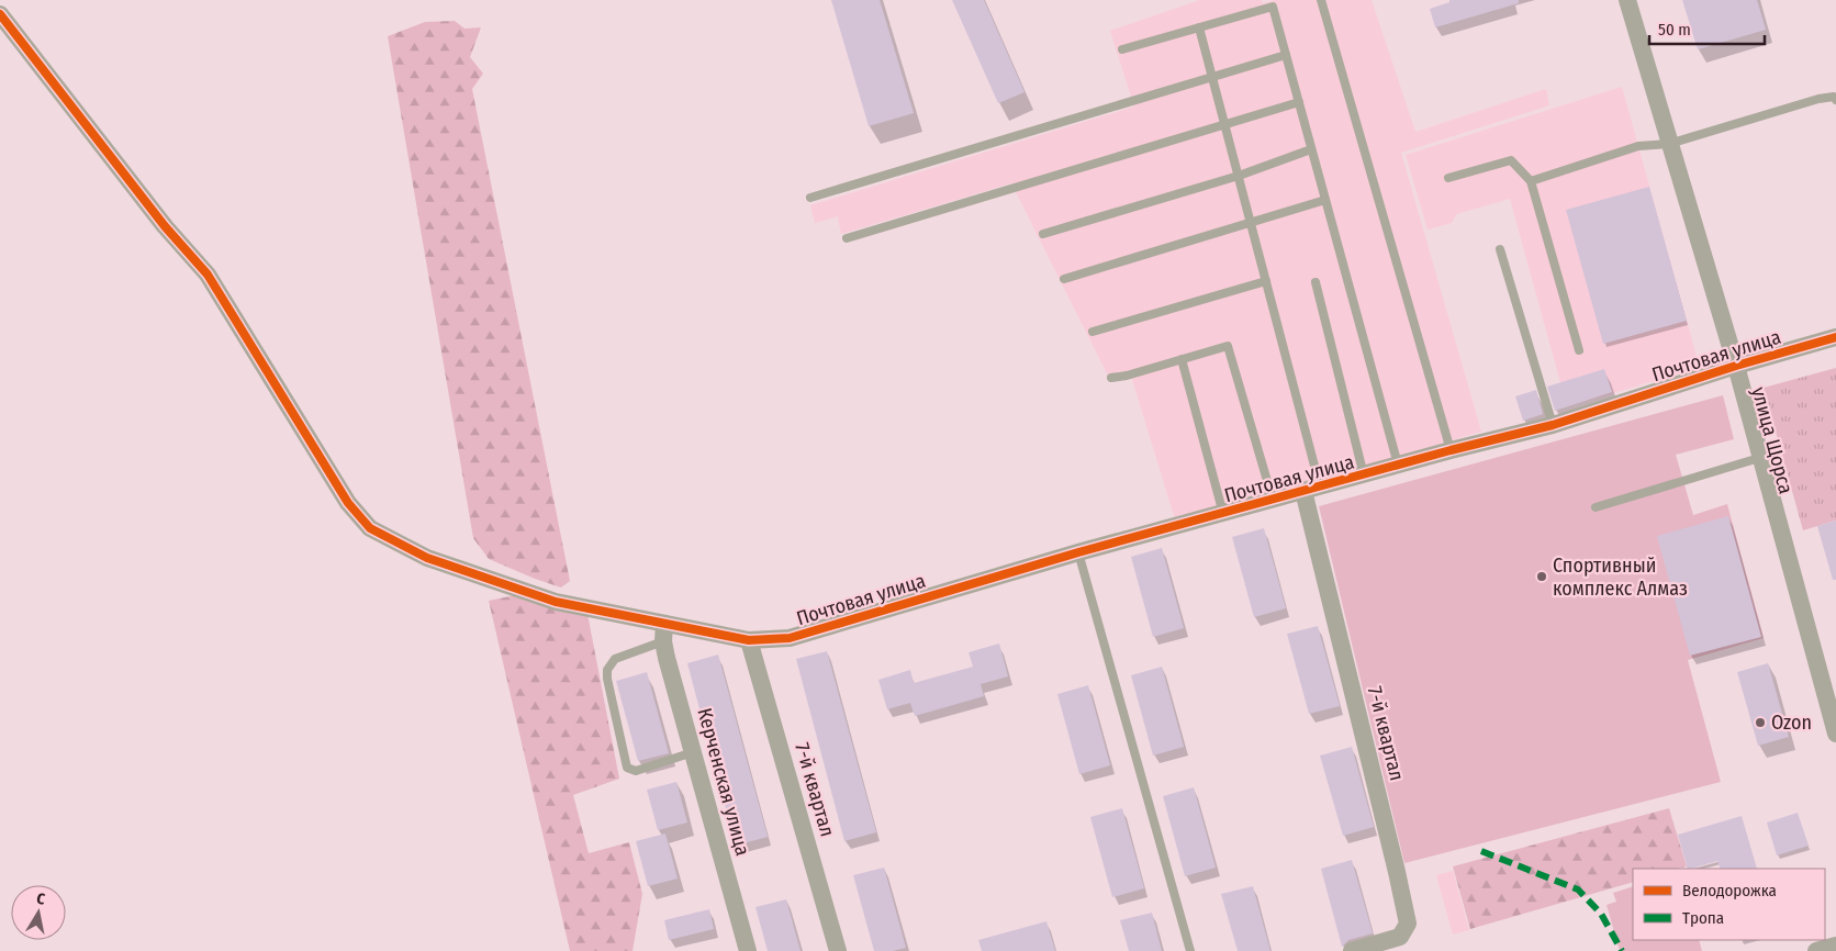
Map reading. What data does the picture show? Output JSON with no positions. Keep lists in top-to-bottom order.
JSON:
{
  "streets": {
    "street": [
      "Почтовая улица",
      "улица Щорса",
      "7-й квартал",
      "Керченская улица"
    ]
  },
  "crossings": [
    ["Почтовая улица", "улица Щорса"],
    ["Почтовая улица", "7-й квартал"],
    ["Почтовая улица", "Керченская улица"]
  ],
  "places": ["Спортивный комплекс Алмаз", "Ozon"],
  "legend": ["Велодорожка", "Тропа"],
  "scale_bar": "50 m",
  "north": "top"
}
